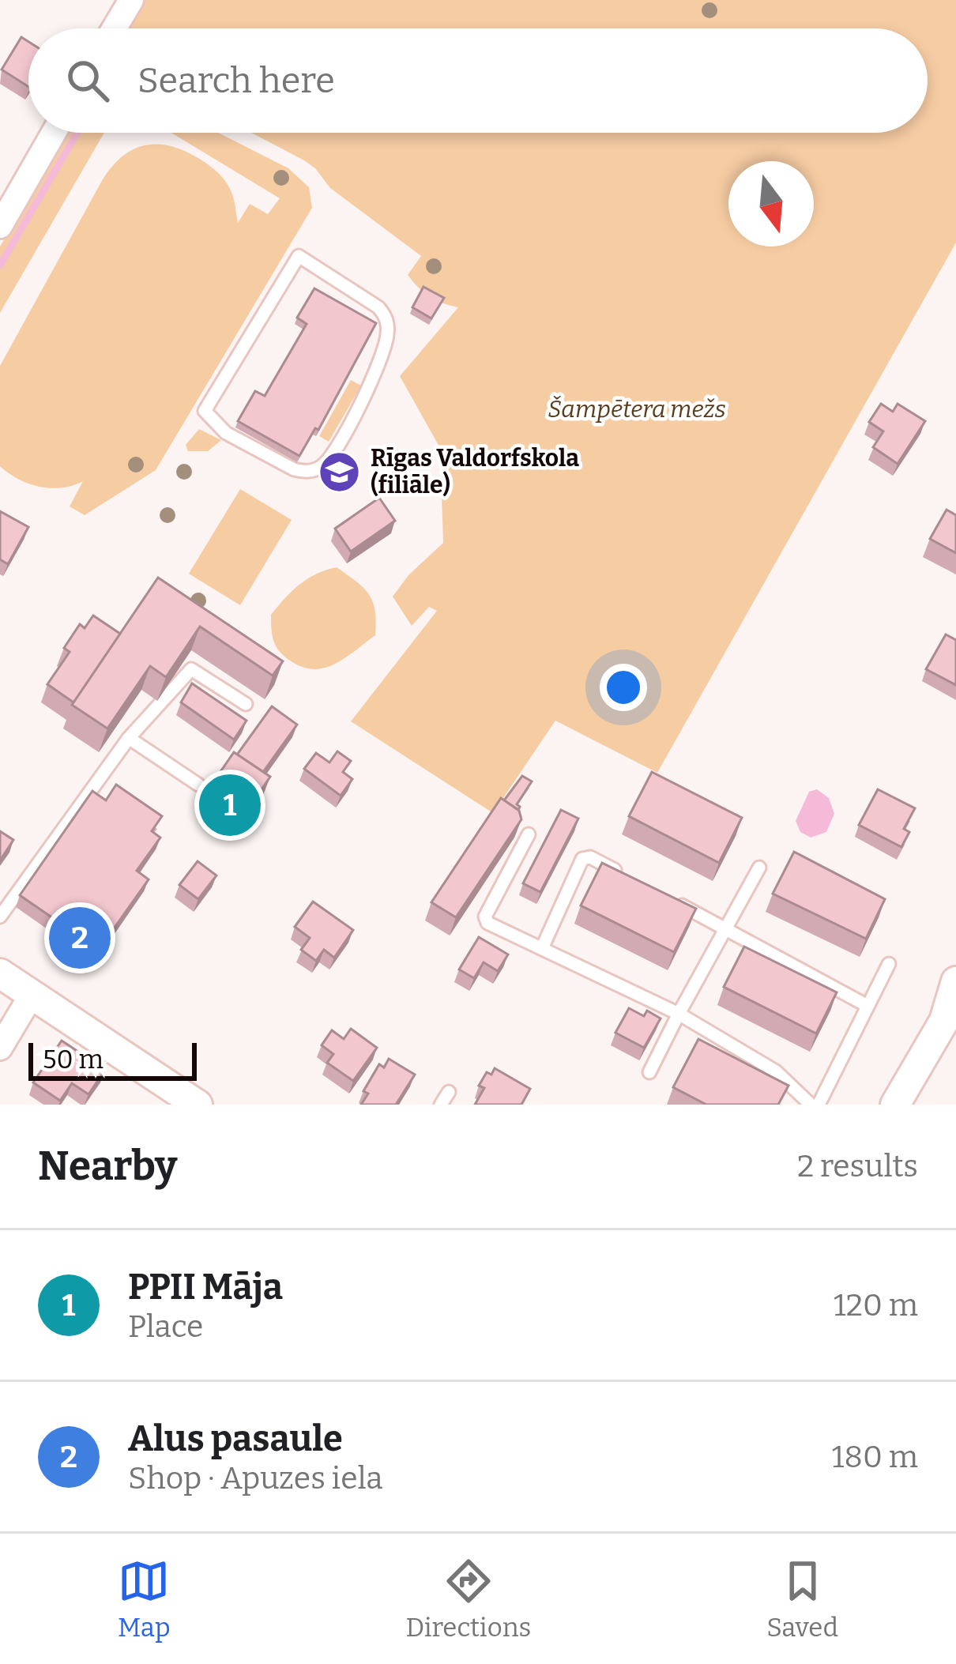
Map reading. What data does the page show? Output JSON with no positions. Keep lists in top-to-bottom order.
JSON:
{
  "parks": ["Šampētera mežs"],
  "places": {
    "school or university": ["Rīgas Valdorfskola (filiāle)"]
  },
  "scale_bar": "50 m",
  "north": "bottom",
  "page": {
    "search": "Search here",
    "pins": ["1", "2"],
    "scale": "50 m",
    "heading": ["Nearby", "2 results"],
    "list": [
      {
        "mark": "1",
        "name": "PPII Māja",
        "note": "Place",
        "value": "120 m"
      },
      {
        "mark": "2",
        "name": "Alus pasaule",
        "note": "Shop · Apuzes iela",
        "value": "180 m"
      }
    ],
    "nav": ["Map", "Directions", "Saved"]
  }
}
